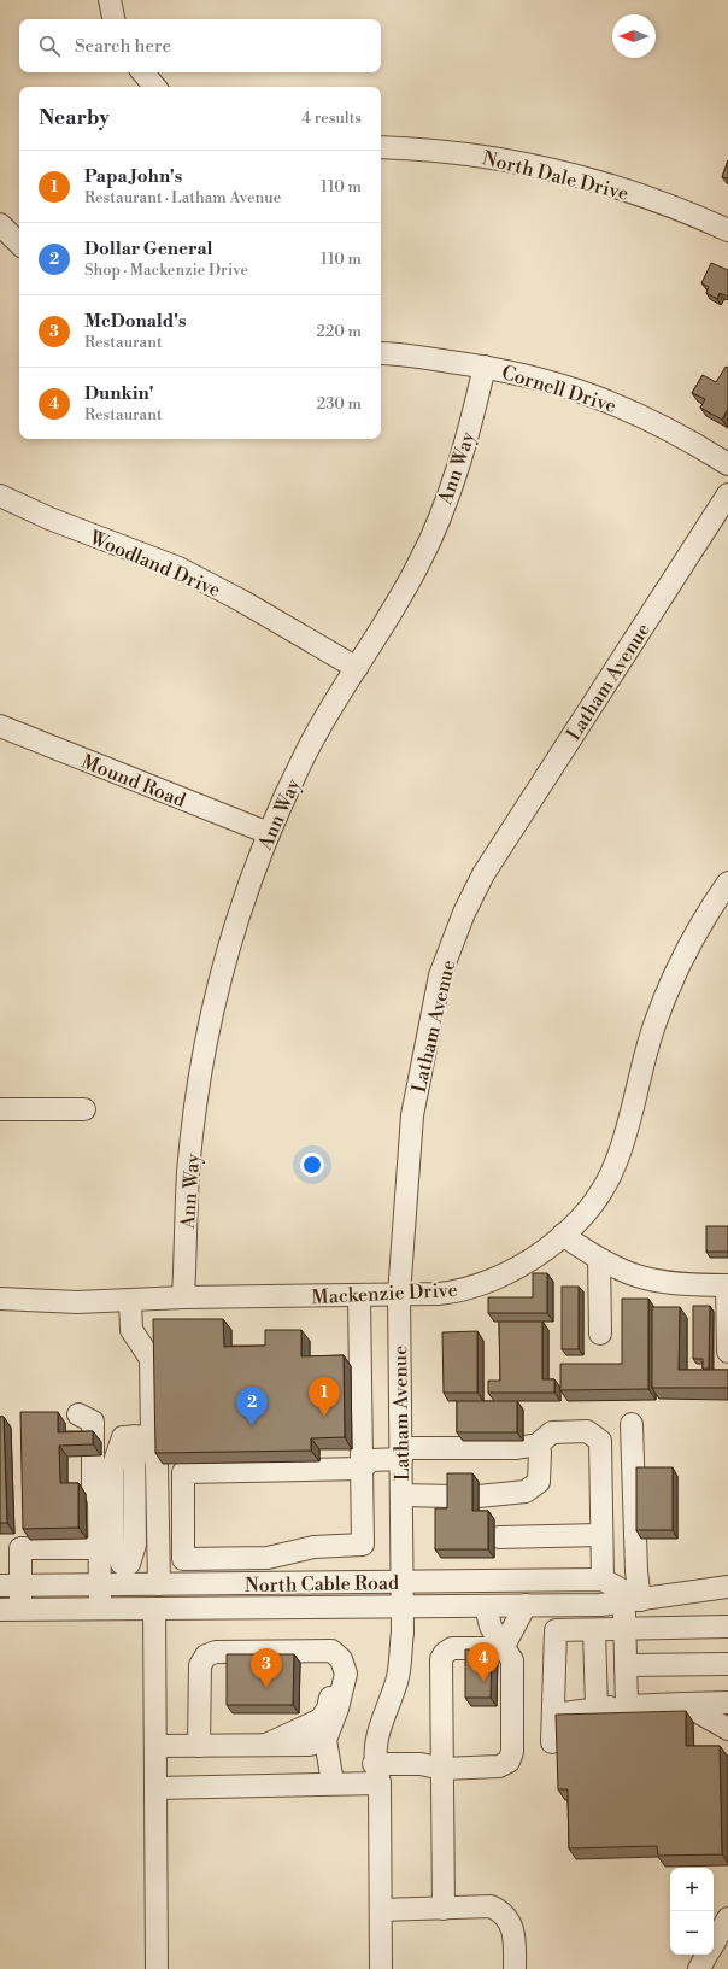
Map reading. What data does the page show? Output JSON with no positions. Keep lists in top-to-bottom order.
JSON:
{
  "streets": {
    "street": [
      "North Dale Drive",
      "Cornell Drive",
      "Ann Way",
      "Woodland Drive",
      "Latham Avenue",
      "Mound Road",
      "Mackenzie Drive",
      "North Cable Road"
    ]
  },
  "crossings": [
    ["Cornell Drive", "Ann Way"],
    ["Ann Way", "Woodland Drive"],
    ["Ann Way", "Mound Road"],
    ["Ann Way", "Mackenzie Drive"],
    ["Latham Avenue", "Mackenzie Drive"],
    ["Latham Avenue", "North Cable Road"]
  ],
  "north": "left",
  "page": {
    "search": "Search here",
    "heading": ["Nearby", "4 results"],
    "list": [
      {
        "mark": "1",
        "name": "Papa John's",
        "note": "Restaurant · Latham Avenue",
        "value": "110 m"
      },
      {
        "mark": "2",
        "name": "Dollar General",
        "note": "Shop · Mackenzie Drive",
        "value": "110 m"
      },
      {
        "mark": "3",
        "name": "McDonald's",
        "note": "Restaurant",
        "value": "220 m"
      },
      {
        "mark": "4",
        "name": "Dunkin'",
        "note": "Restaurant",
        "value": "230 m"
      }
    ],
    "pins": [
      "1",
      "2",
      "4",
      "3"
    ],
    "map_buttons": ["+", "−"]
  }
}
